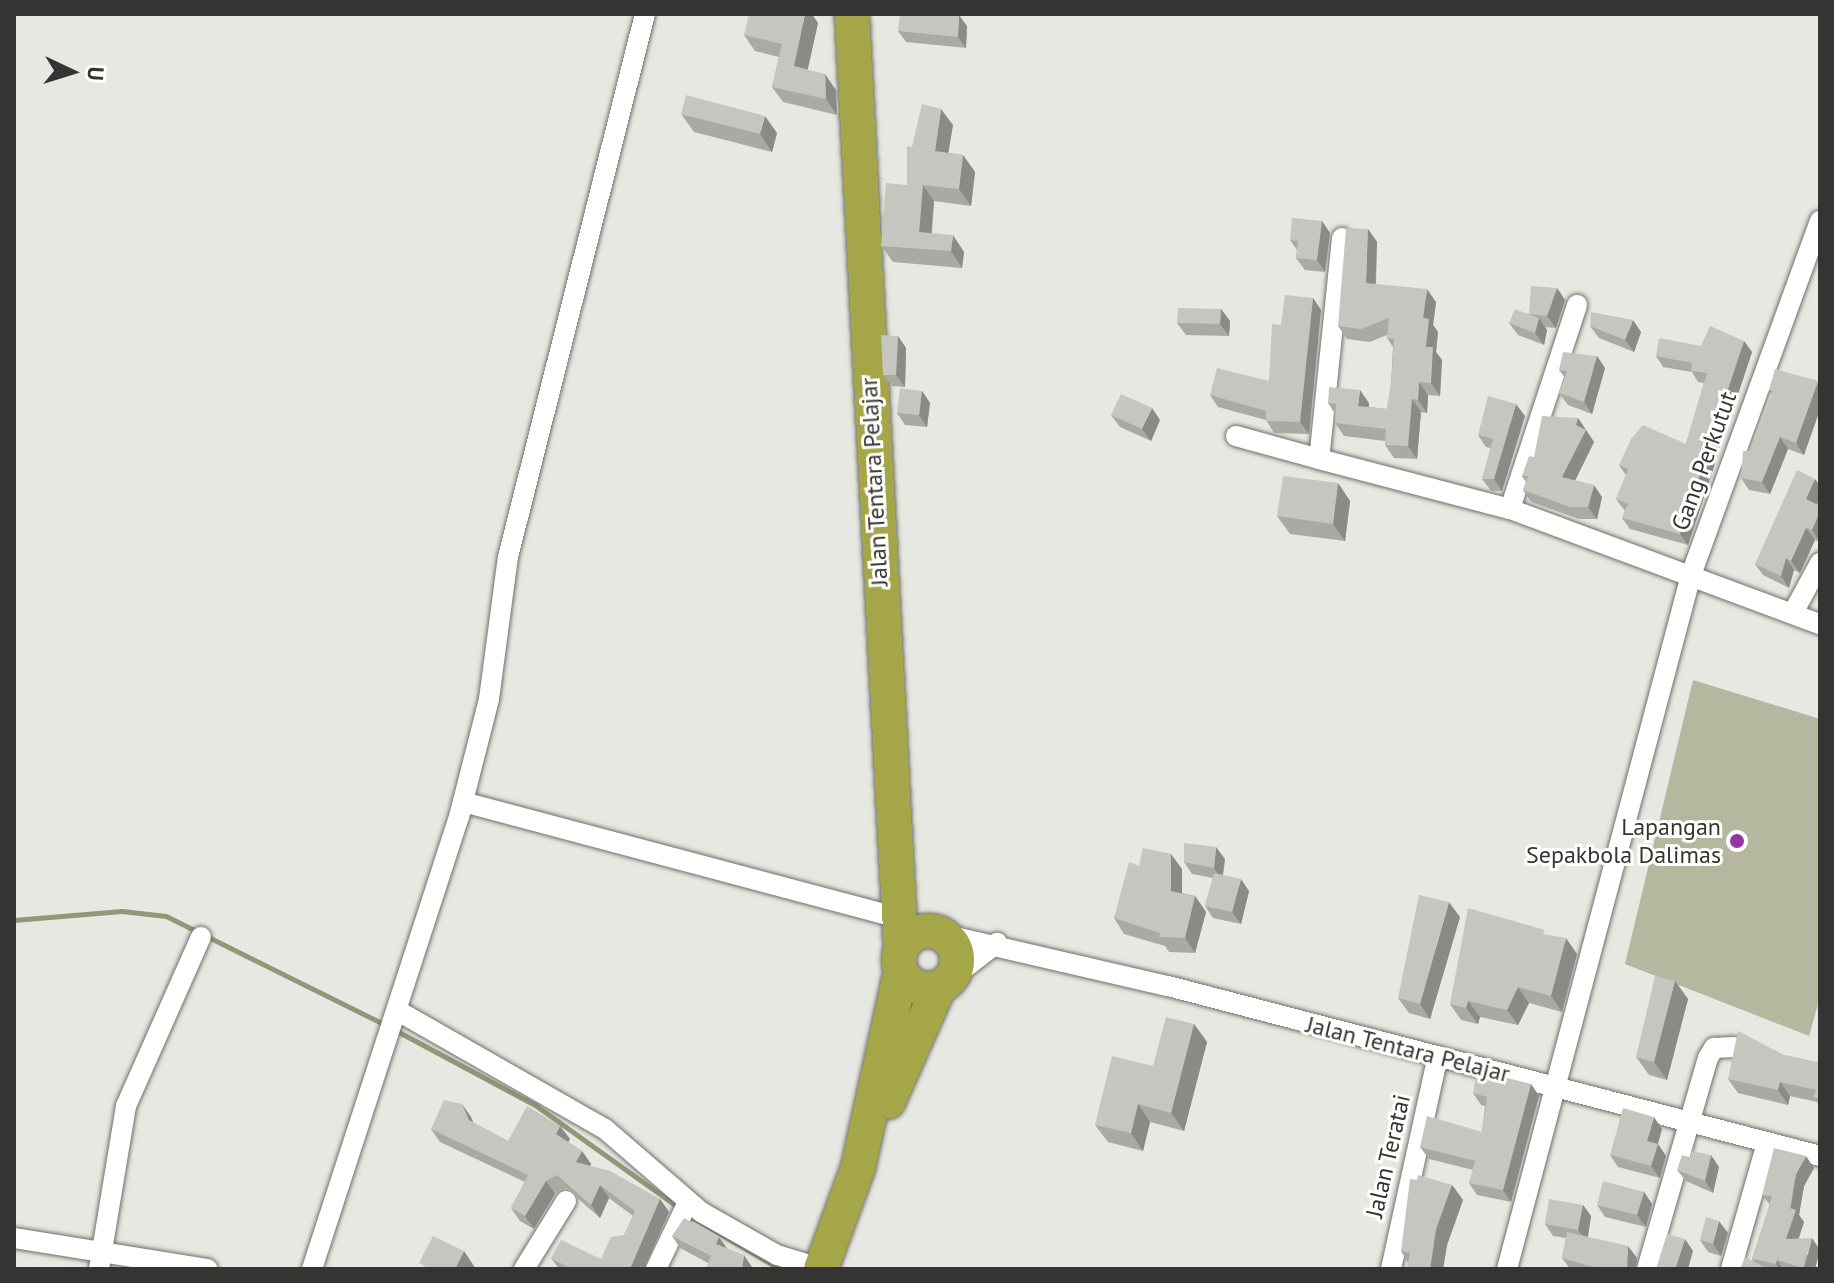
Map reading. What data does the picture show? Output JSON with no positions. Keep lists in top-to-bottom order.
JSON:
{
  "streets": {
    "highway": ["Jalan Tentara Pelajar"],
    "street": ["Gang Perkutut", "Jalan Teratai"]
  },
  "crossings": [
    ["Gang Perkutut", "Jalan Tentara Pelajar"],
    ["Jalan Tentara Pelajar", "Jalan Teratai"]
  ],
  "places": ["Lapangan Sepakbola Dalimas"],
  "north": "right"
}
